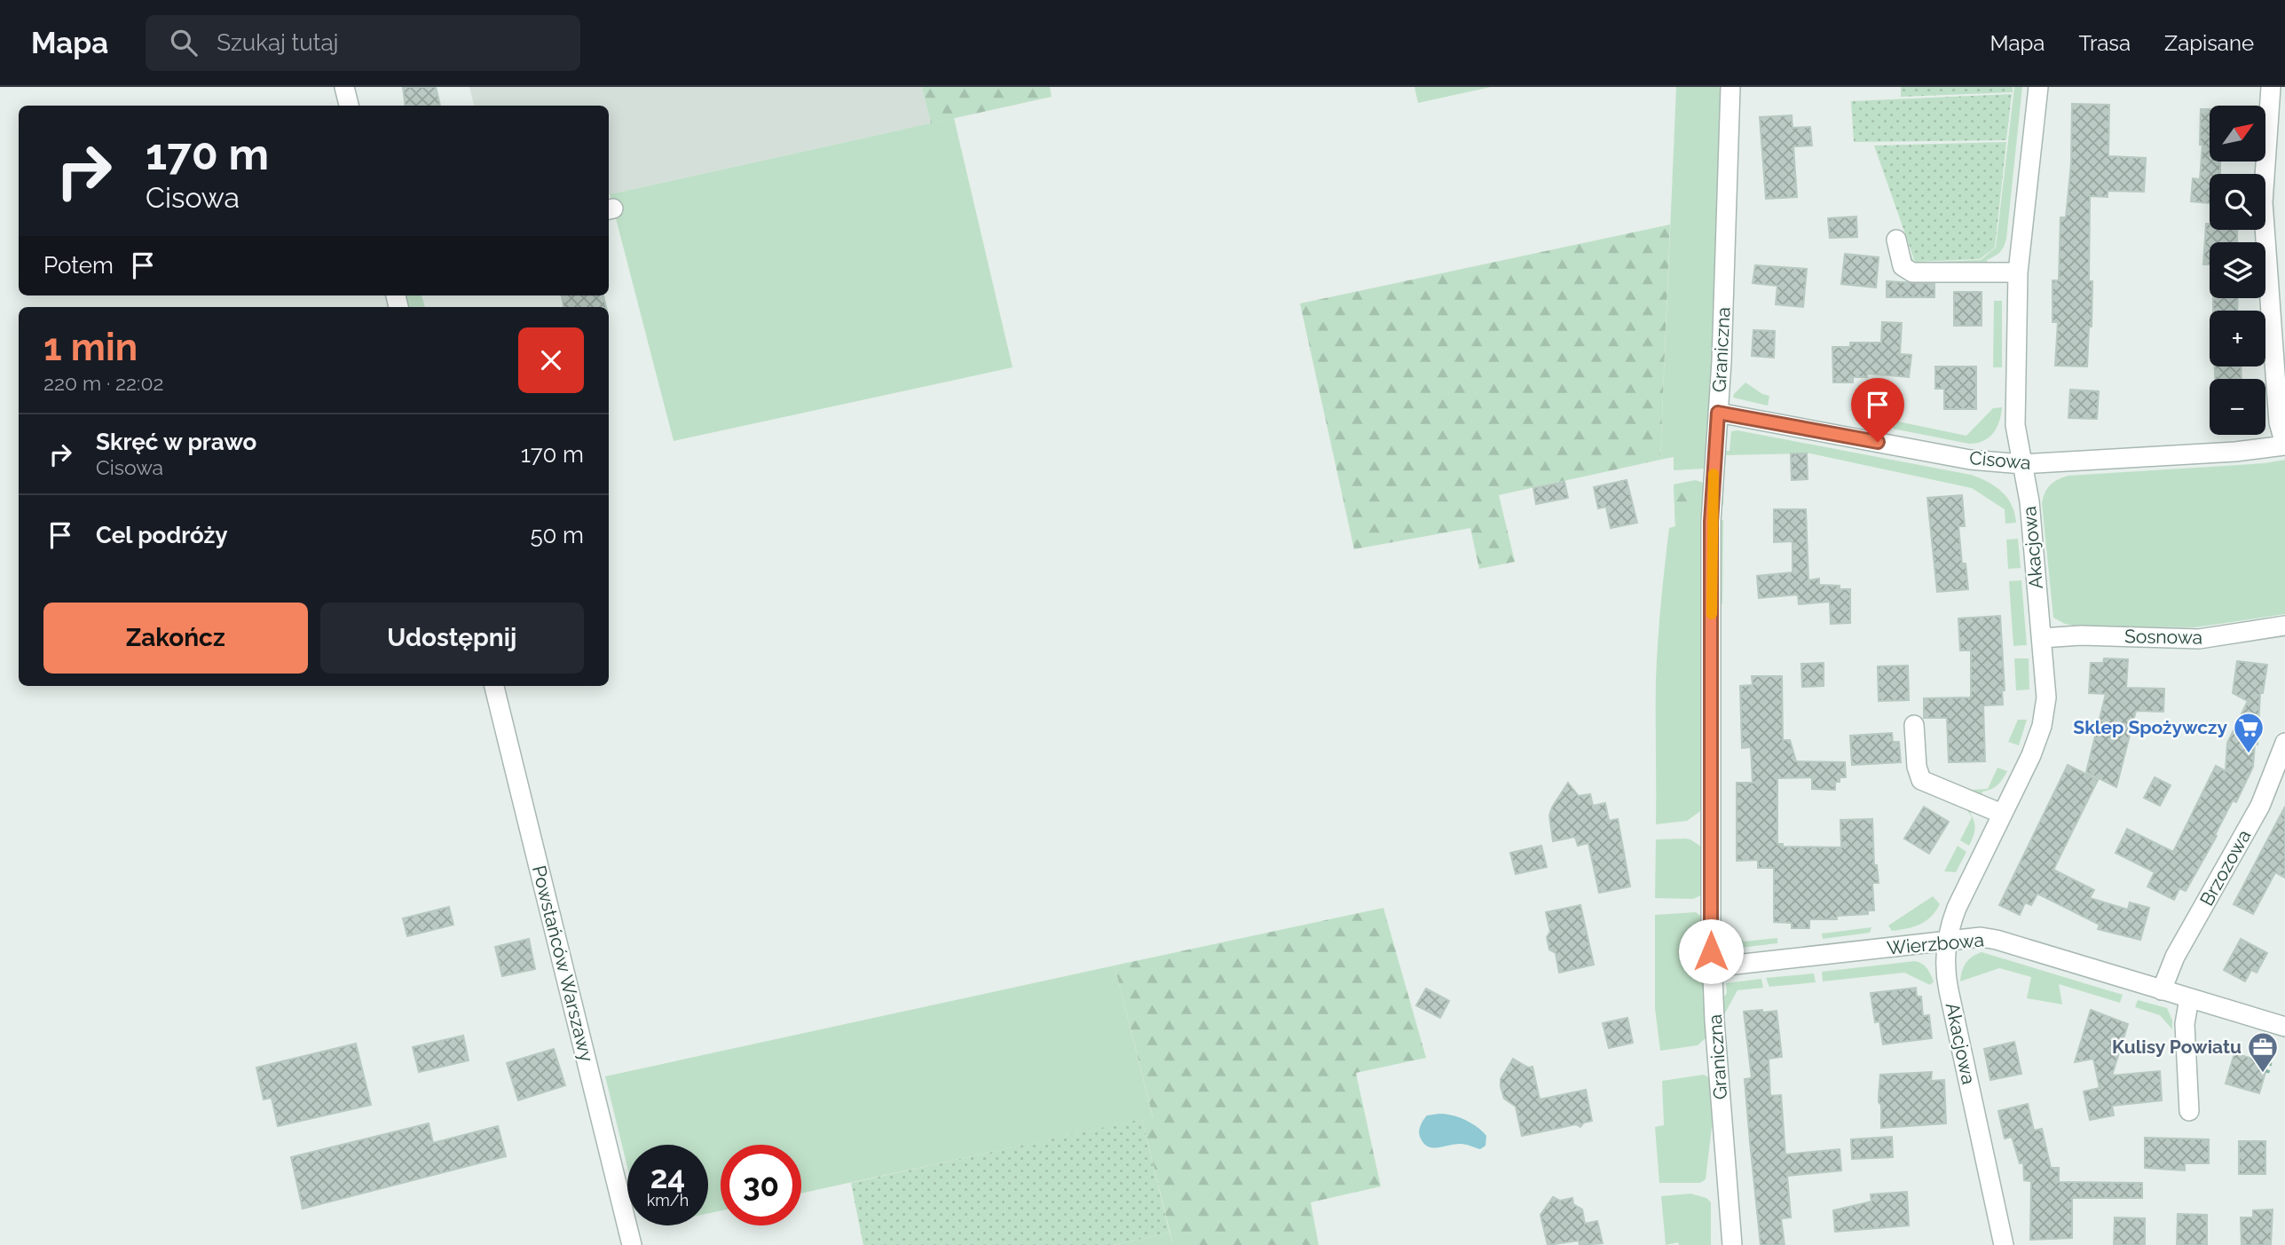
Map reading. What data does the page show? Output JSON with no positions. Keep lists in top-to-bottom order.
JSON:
{
  "streets": {
    "street": [
      "Graniczna",
      "Cisowa",
      "Akacjowa",
      "Sosnowa",
      "Brzozowa",
      "Wierzbowa",
      "Powstańców Warszawy"
    ]
  },
  "crossings": [
    ["Graniczna", "Cisowa"],
    ["Graniczna", "Wierzbowa"],
    ["Cisowa", "Akacjowa"],
    ["Akacjowa", "Sosnowa"],
    ["Akacjowa", "Wierzbowa"],
    ["Brzozowa", "Wierzbowa"]
  ],
  "places": {
    "supermarket": ["Sklep Spożywczy"],
    "office": ["Kulisy Powiatu"]
  },
  "north": "top right",
  "page": {
    "header": "Mapa",
    "search": "Szukaj tutaj",
    "nav": ["Mapa", "Trasa", "Zapisane"],
    "map_buttons": ["+", "−"],
    "turn": ["170 m", "Cisowa"],
    "then": "Potem",
    "heading": ["1 min", "220 m · 22:02"],
    "list": [
      {
        "name": "Skręć w prawo",
        "note": "Cisowa",
        "value": "170 m"
      },
      {
        "name": "Cel podróży",
        "value": "50 m"
      }
    ],
    "buttons": ["Zakończ", "Udostępnij"],
    "speed": "24 km/h",
    "limit": "30"
  }
}
